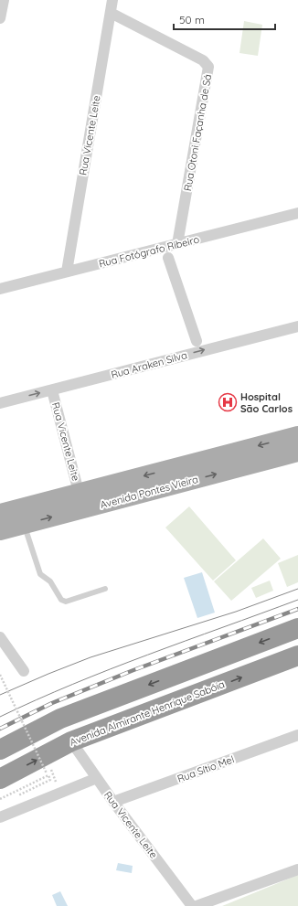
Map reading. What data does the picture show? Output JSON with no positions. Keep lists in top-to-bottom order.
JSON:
{
  "streets": {
    "highway": ["Avenida Almirante Henrique Sabóia"],
    "main road": ["Avenida Pontes Vieira"],
    "street": [
      "Rua Otoni Façanha de Sá",
      "Rua Vicente Leite",
      "Rua Fotógrafo Ribeiro",
      "Rua Araken Silva",
      "Rua Sítio Mel"
    ]
  },
  "crossings": [
    ["Rua Otoni Façanha de Sá", "Rua Vicente Leite"],
    ["Rua Otoni Façanha de Sá", "Rua Fotógrafo Ribeiro"],
    ["Rua Vicente Leite", "Rua Fotógrafo Ribeiro"],
    ["Rua Vicente Leite", "Rua Araken Silva"],
    ["Rua Vicente Leite", "Avenida Pontes Vieira"],
    ["Rua Vicente Leite", "Avenida Almirante Henrique Sabóia"],
    ["Rua Vicente Leite", "Rua Sítio Mel"]
  ],
  "one_way": ["Rua Araken Silva"],
  "places": {
    "hospital": ["Hospital São Carlos"]
  },
  "scale_bar": "50 m"
}
